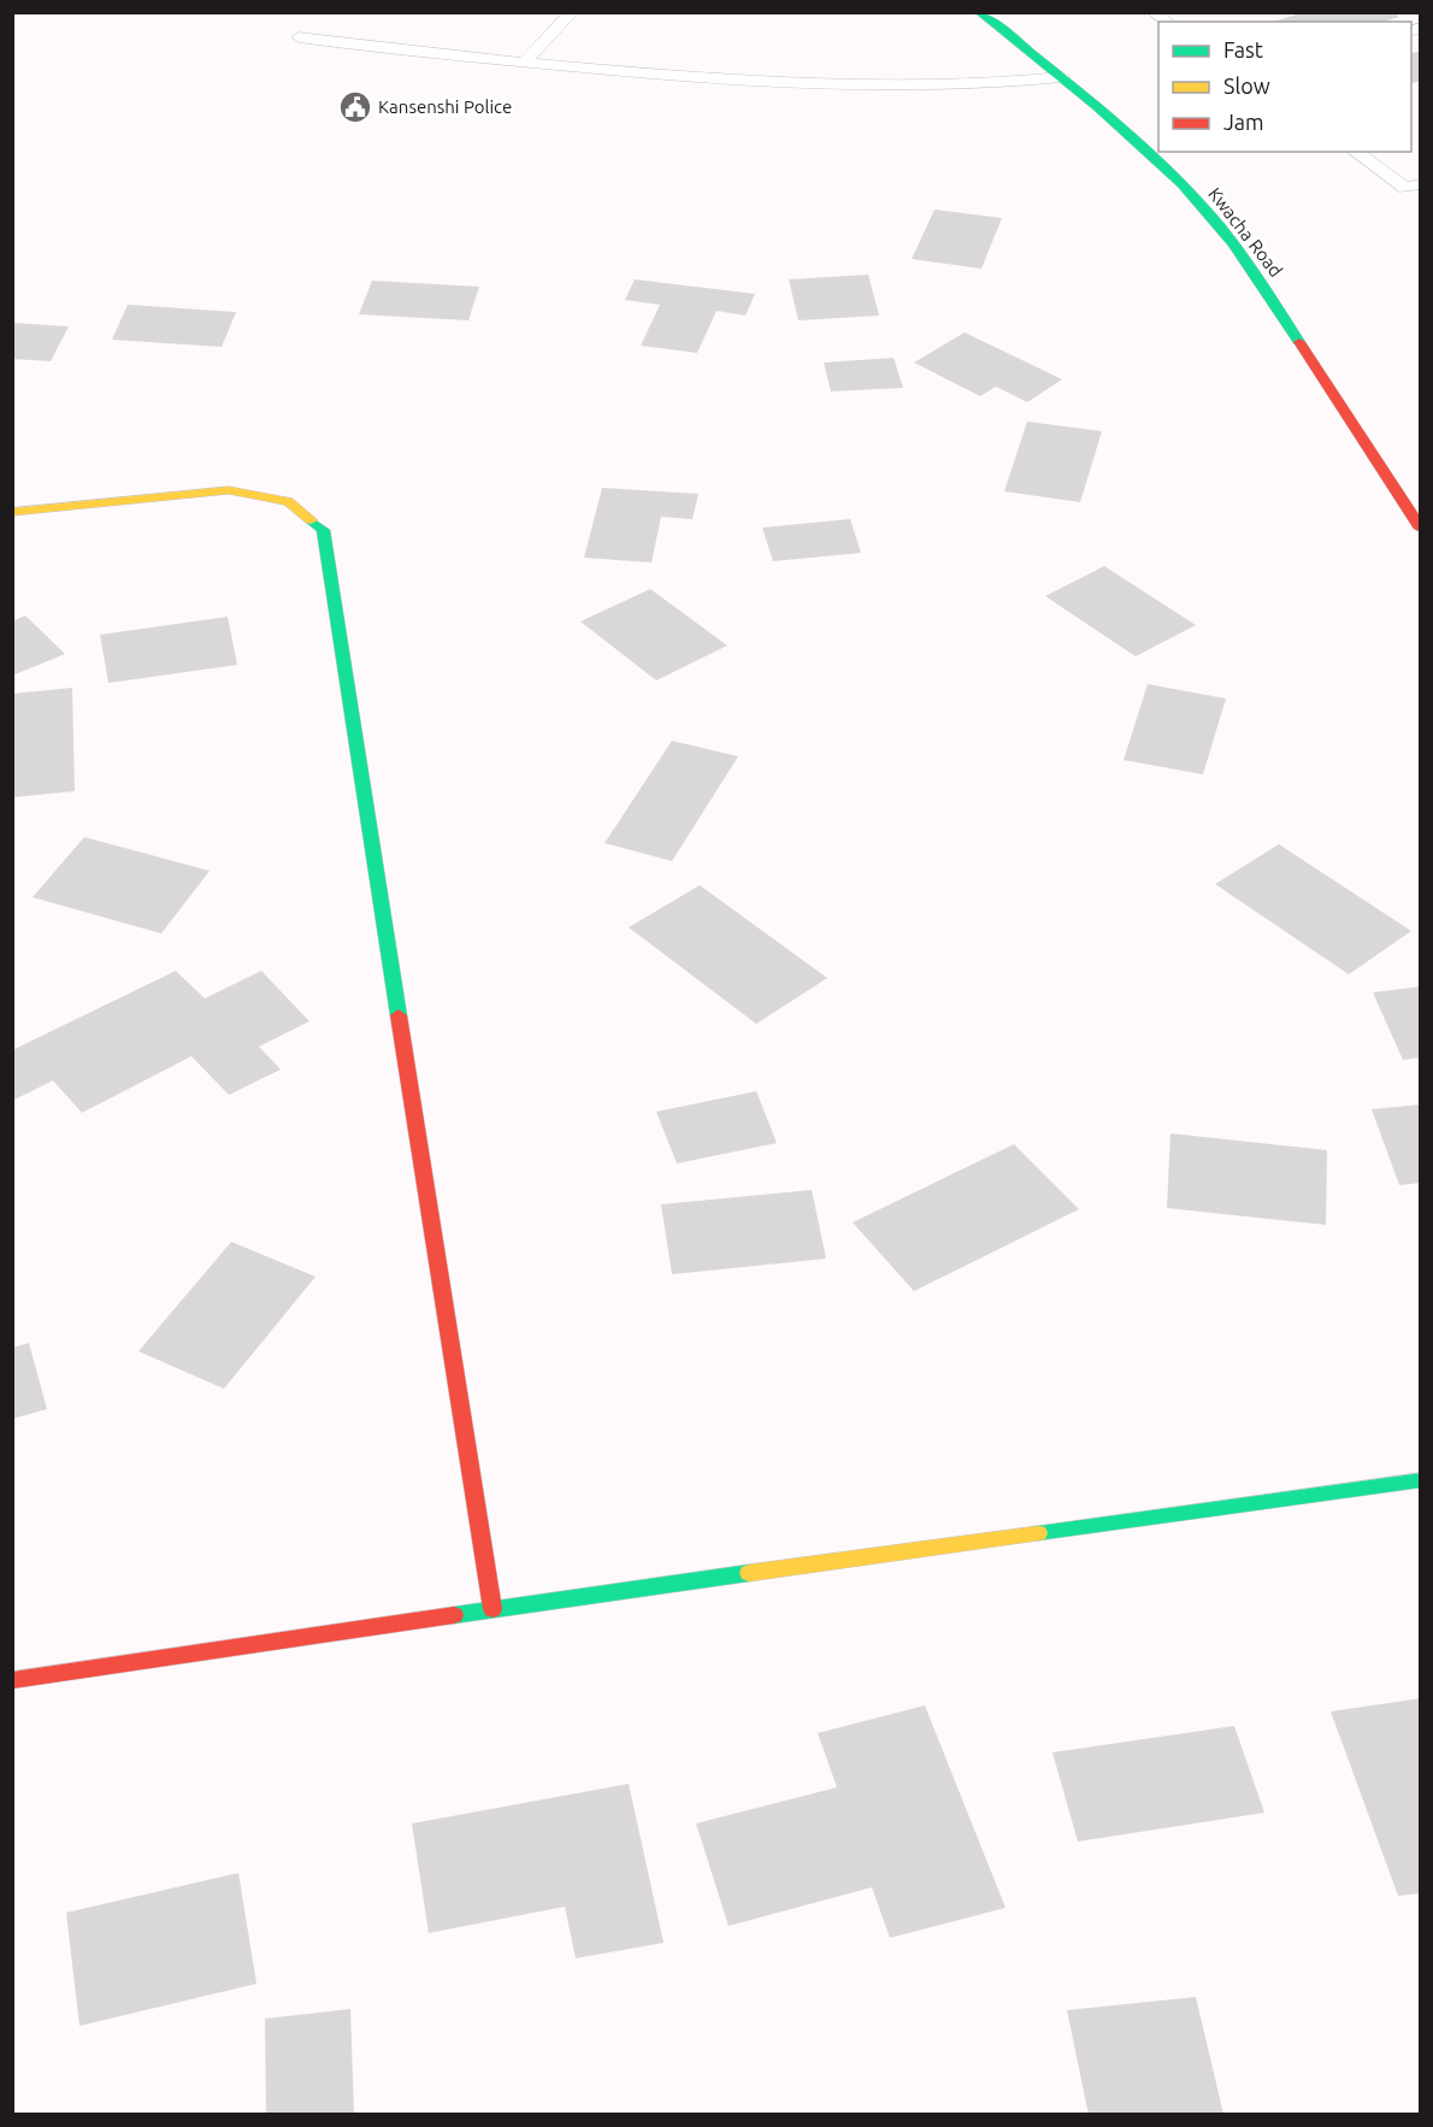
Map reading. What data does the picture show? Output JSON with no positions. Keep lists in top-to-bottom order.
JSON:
{
  "streets": {
    "street": ["Kwacha Road"]
  },
  "places": {
    "public building": ["Kansenshi Police"]
  },
  "legend": ["Fast", "Slow", "Jam"]
}
